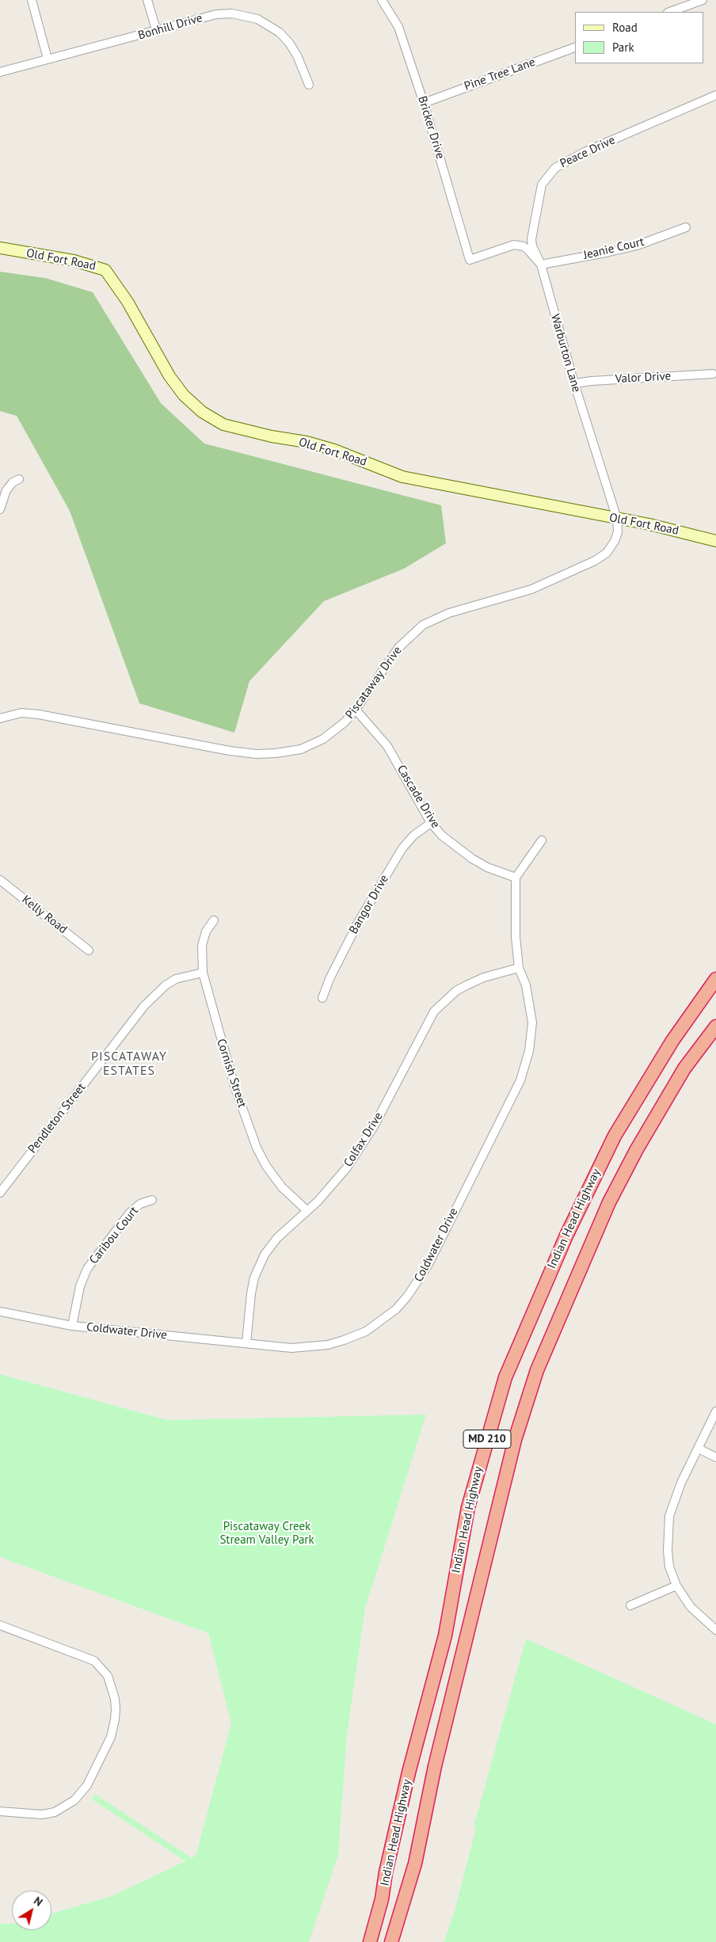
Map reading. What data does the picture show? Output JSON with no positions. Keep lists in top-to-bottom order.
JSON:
{
  "streets": {
    "highway": ["Indian Head Highway", "MD 210"],
    "main road": ["Old Fort Road"],
    "street": [
      "Bonhill Drive",
      "Pine Tree Lane",
      "Bricker Drive",
      "Peace Drive",
      "Jeanie Court",
      "Warburton Lane",
      "Valor Drive",
      "Piscataway Drive",
      "Cascade Drive",
      "Bangor Drive",
      "Kelly Road",
      "Cornish Street",
      "Pendleton Street",
      "Colfax Drive",
      "Caribou Court",
      "Coldwater Drive"
    ]
  },
  "crossings": [
    ["Pine Tree Lane", "Bricker Drive"],
    ["Bricker Drive", "Warburton Lane"],
    ["Peace Drive", "Jeanie Court"],
    ["Peace Drive", "Warburton Lane"],
    ["Jeanie Court", "Warburton Lane"],
    ["Old Fort Road", "Warburton Lane"],
    ["Old Fort Road", "Piscataway Drive"],
    ["Warburton Lane", "Valor Drive"],
    ["Warburton Lane", "Piscataway Drive"],
    ["Piscataway Drive", "Cascade Drive"],
    ["Cascade Drive", "Bangor Drive"],
    ["Cascade Drive", "Coldwater Drive"],
    ["Cornish Street", "Pendleton Street"],
    ["Cornish Street", "Colfax Drive"],
    ["Colfax Drive", "Coldwater Drive"],
    ["Caribou Court", "Coldwater Drive"]
  ],
  "districts": ["PISCATAWAY ESTATES"],
  "parks": ["Piscataway Creek Stream Valley Park"],
  "legend": ["Road", "Park"],
  "north": "top right"
}
